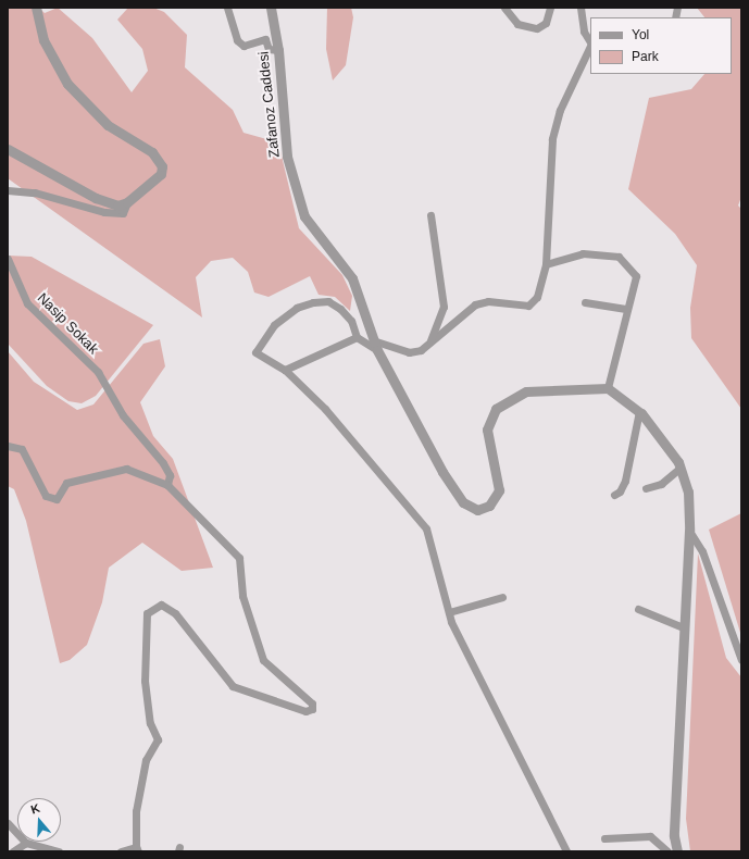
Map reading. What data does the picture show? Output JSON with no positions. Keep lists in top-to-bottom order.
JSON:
{
  "streets": {
    "street": ["Zafanoz Caddesi", "Nasip Sokak"]
  },
  "legend": ["Yol", "Park"],
  "north": "top"
}
